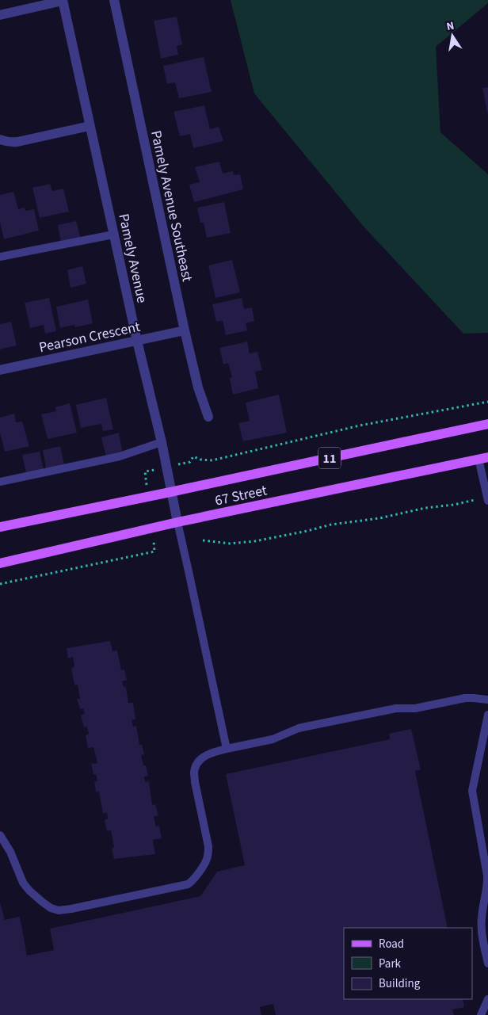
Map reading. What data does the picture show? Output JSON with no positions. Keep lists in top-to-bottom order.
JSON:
{
  "streets": {
    "main road": ["11", "67 Street"],
    "street": ["Pamely Avenue Southeast", "Pamely Avenue", "Pearson Crescent"]
  },
  "crossings": [
    ["Pamely Avenue Southeast", "Pearson Crescent"],
    ["Pamely Avenue", "Pearson Crescent"],
    ["Pamely Avenue", "67 Street"]
  ],
  "legend": ["Road", "Park", "Building"],
  "north": "top"
}
